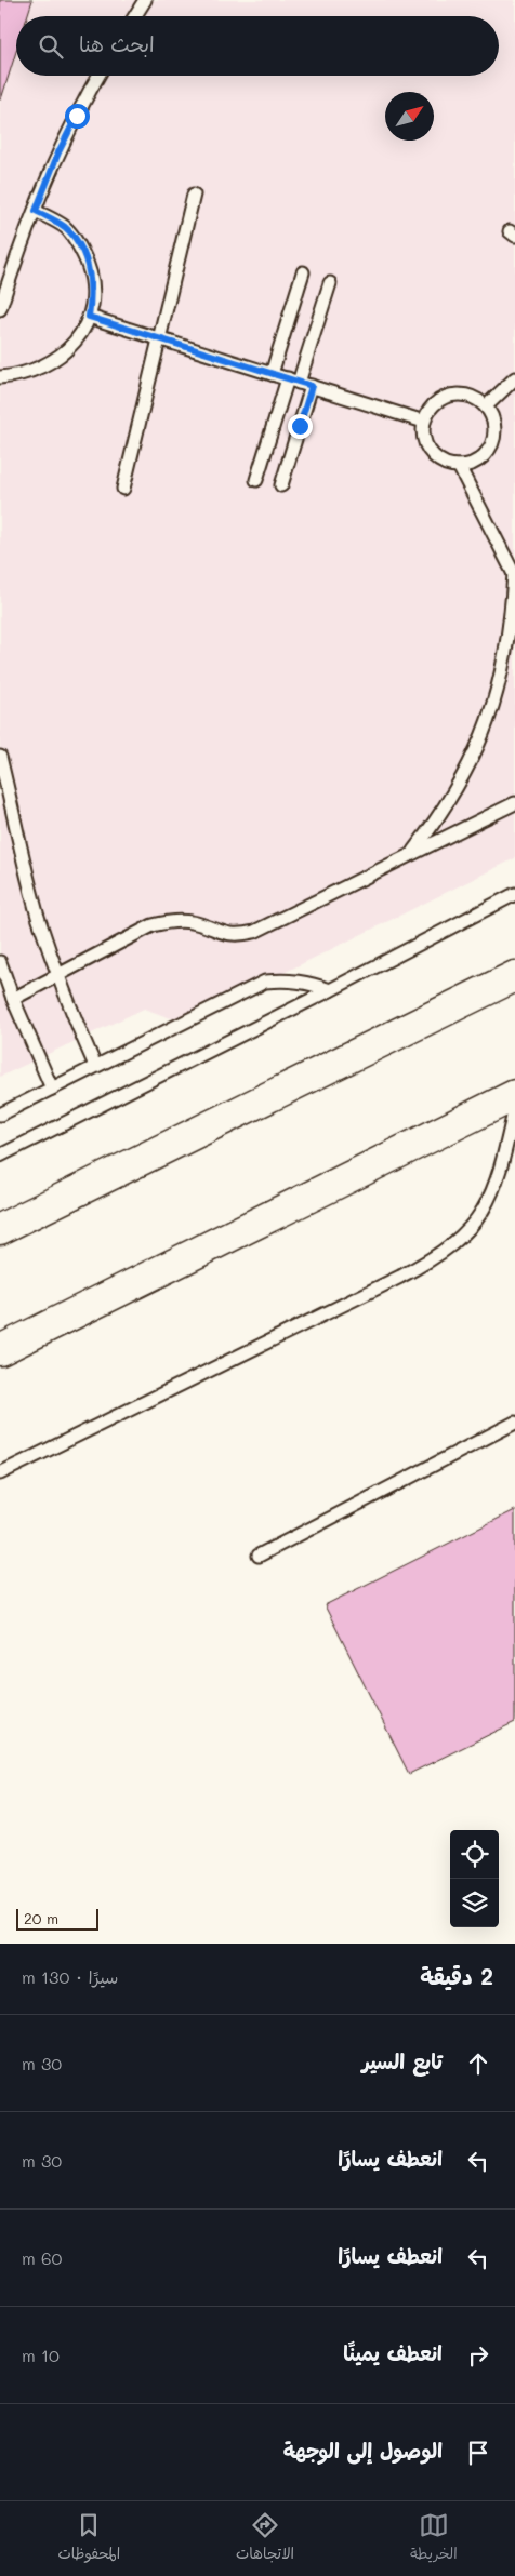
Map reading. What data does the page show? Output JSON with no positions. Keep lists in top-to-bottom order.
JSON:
{
  "scale_bar": "20 m",
  "north": "top right",
  "page": {
    "search": "ابحث هنا",
    "scale": "20 m",
    "heading": ["2 دقيقة", "سيرًا · 130 m"],
    "list": [
      ["تابع السير", "30 m"],
      ["انعطف يسارًا", "30 m"],
      ["انعطف يسارًا", "60 m"],
      ["انعطف يمينًا", "10 m"],
      "الوصول إلى الوجهة"
    ],
    "nav": ["الخريطة", "الاتجاهات", "المحفوظات"]
  }
}
